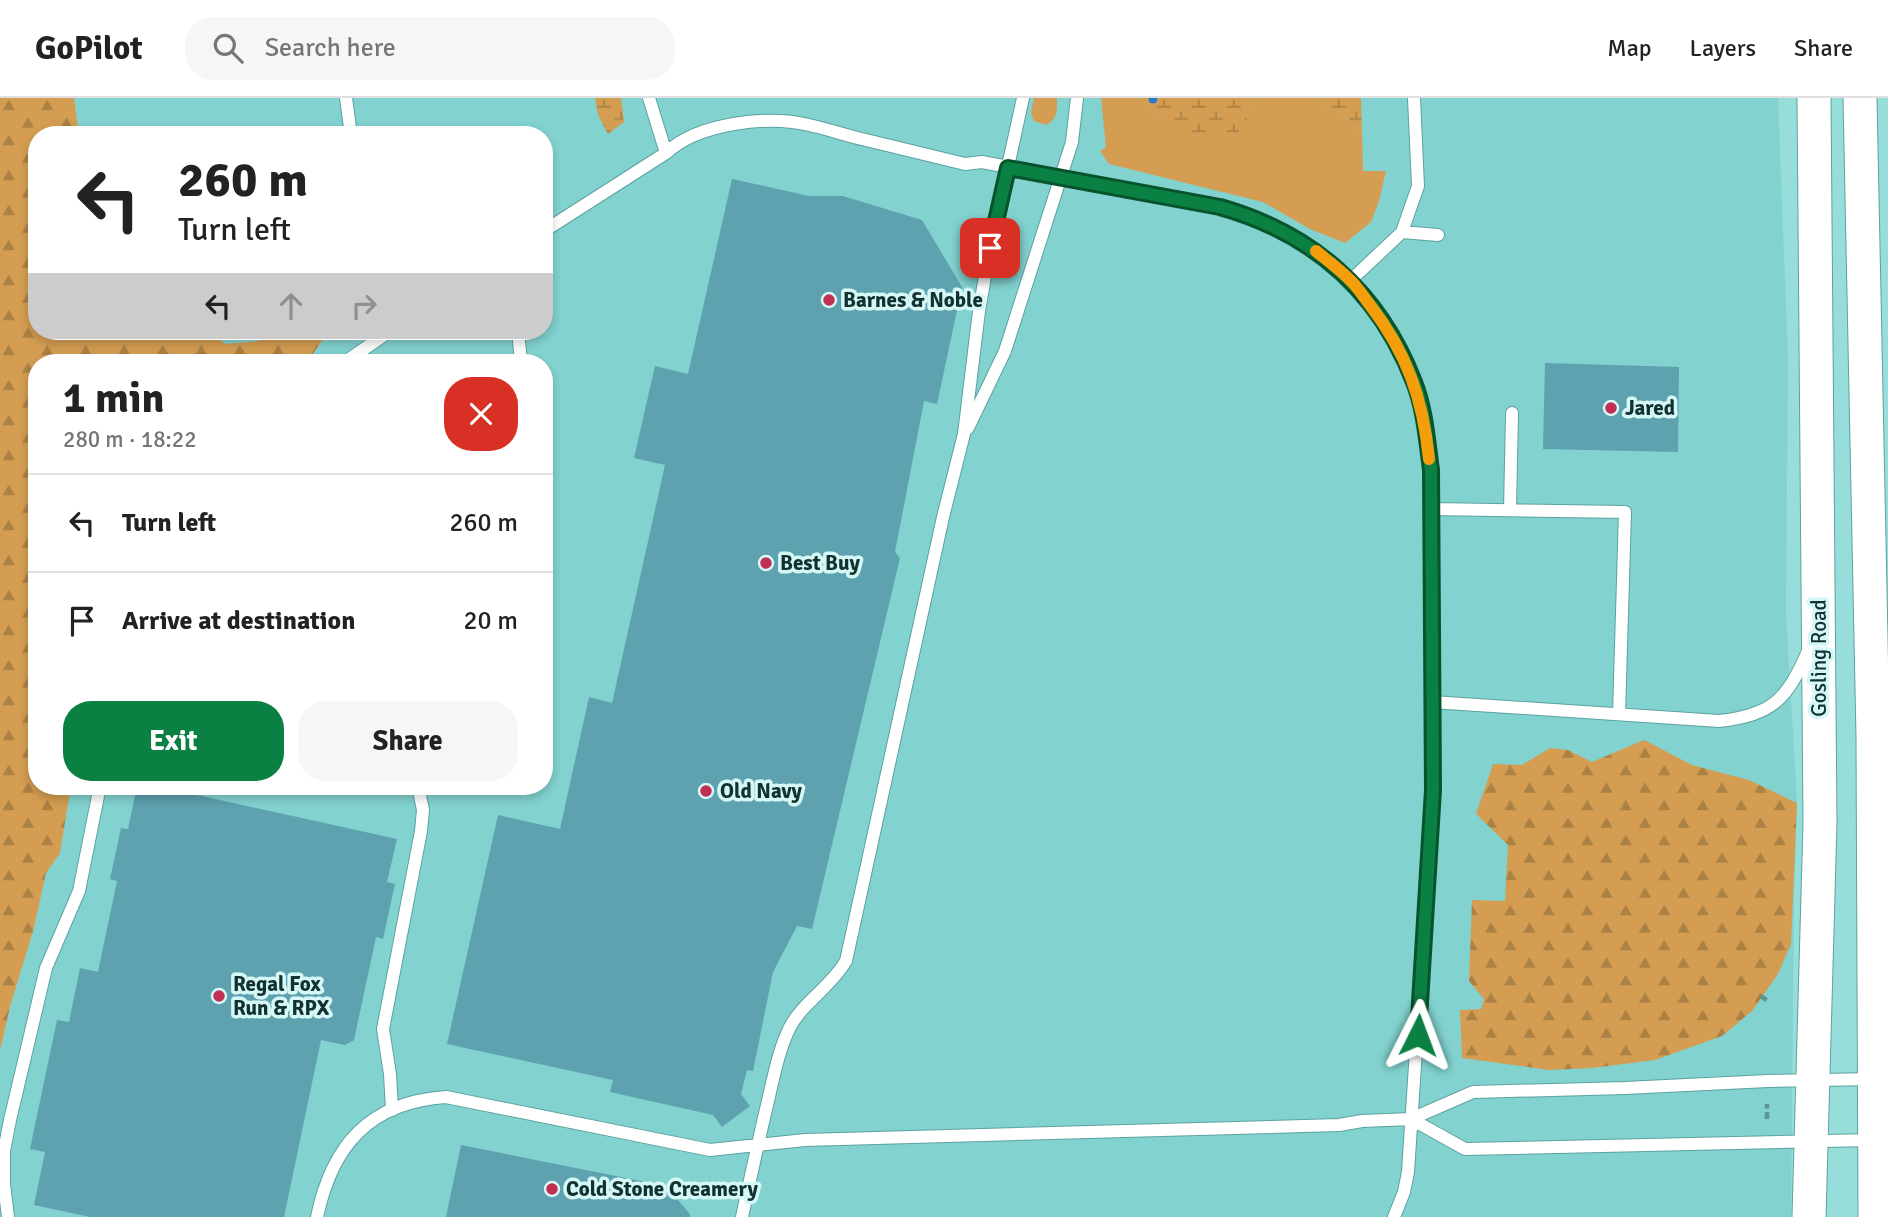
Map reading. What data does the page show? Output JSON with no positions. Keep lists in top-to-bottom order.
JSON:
{
  "streets": {
    "main road": ["Gosling Road"]
  },
  "places": [
    "Barnes & Noble",
    "Jared",
    "Best Buy",
    "Old Navy",
    "Regal Fox Run & RPX",
    "Cold Stone Creamery"
  ],
  "page": {
    "header": "GoPilot",
    "search": "Search here",
    "nav": ["Map", "Layers", "Share"],
    "turn": ["260 m", "Turn left"],
    "heading": ["1 min", "280 m · 18:22"],
    "list": [
      {
        "name": "Turn left",
        "value": "260 m"
      },
      {
        "name": "Arrive at destination",
        "value": "20 m"
      }
    ],
    "buttons": ["Exit", "Share"]
  }
}
